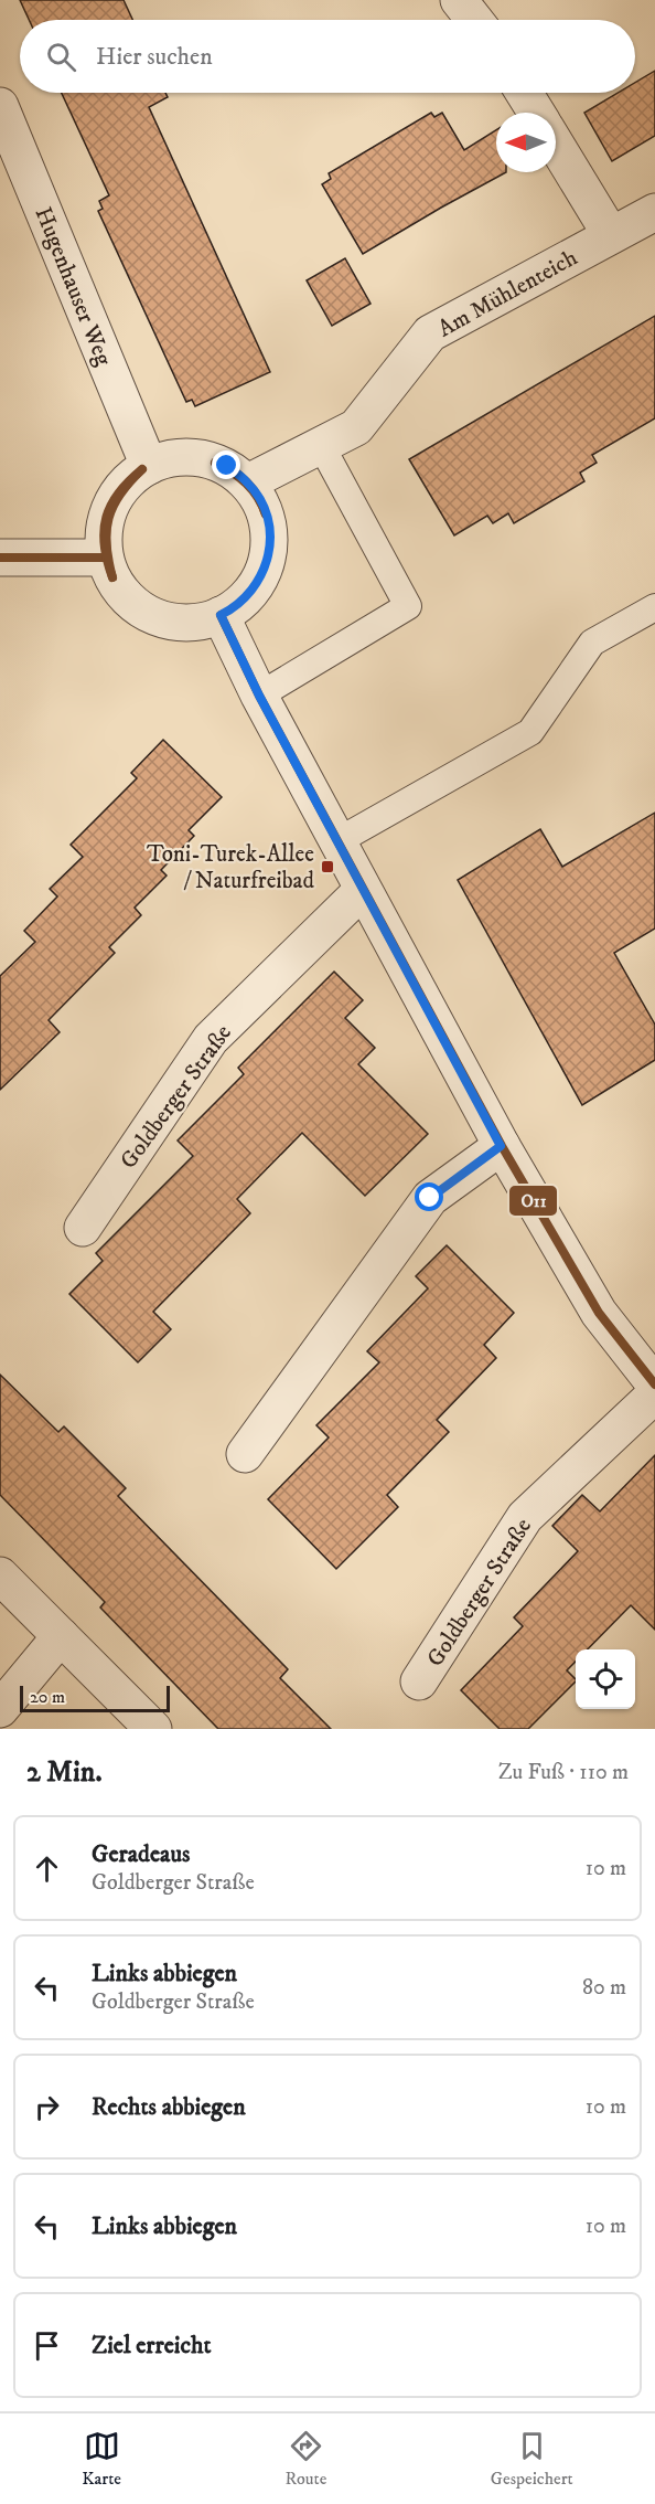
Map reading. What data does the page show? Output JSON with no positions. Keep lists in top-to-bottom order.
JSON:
{
  "streets": {
    "street": ["Hugenhauser Weg", "Am Mühlenteich", "Goldberger Straße"]
  },
  "crossings": [
    ["Hugenhauser Weg", "Am Mühlenteich"]
  ],
  "places": {
    "transit": ["Toni-Turek-Allee / Naturfreibad"]
  },
  "lines": ["transit line O11"],
  "scale_bar": "20 m",
  "north": "left",
  "page": {
    "search": "Hier suchen",
    "scale": "20 m",
    "heading": ["2 Min.", "Zu Fuß · 110 m"],
    "list": [
      ["Geradeaus", "Goldberger Straße", "10 m"],
      ["Links abbiegen", "Goldberger Straße", "80 m"],
      ["Rechts abbiegen", "10 m"],
      ["Links abbiegen", "10 m"],
      "Ziel erreicht"
    ],
    "nav": ["Karte", "Route", "Gespeichert"]
  }
}
